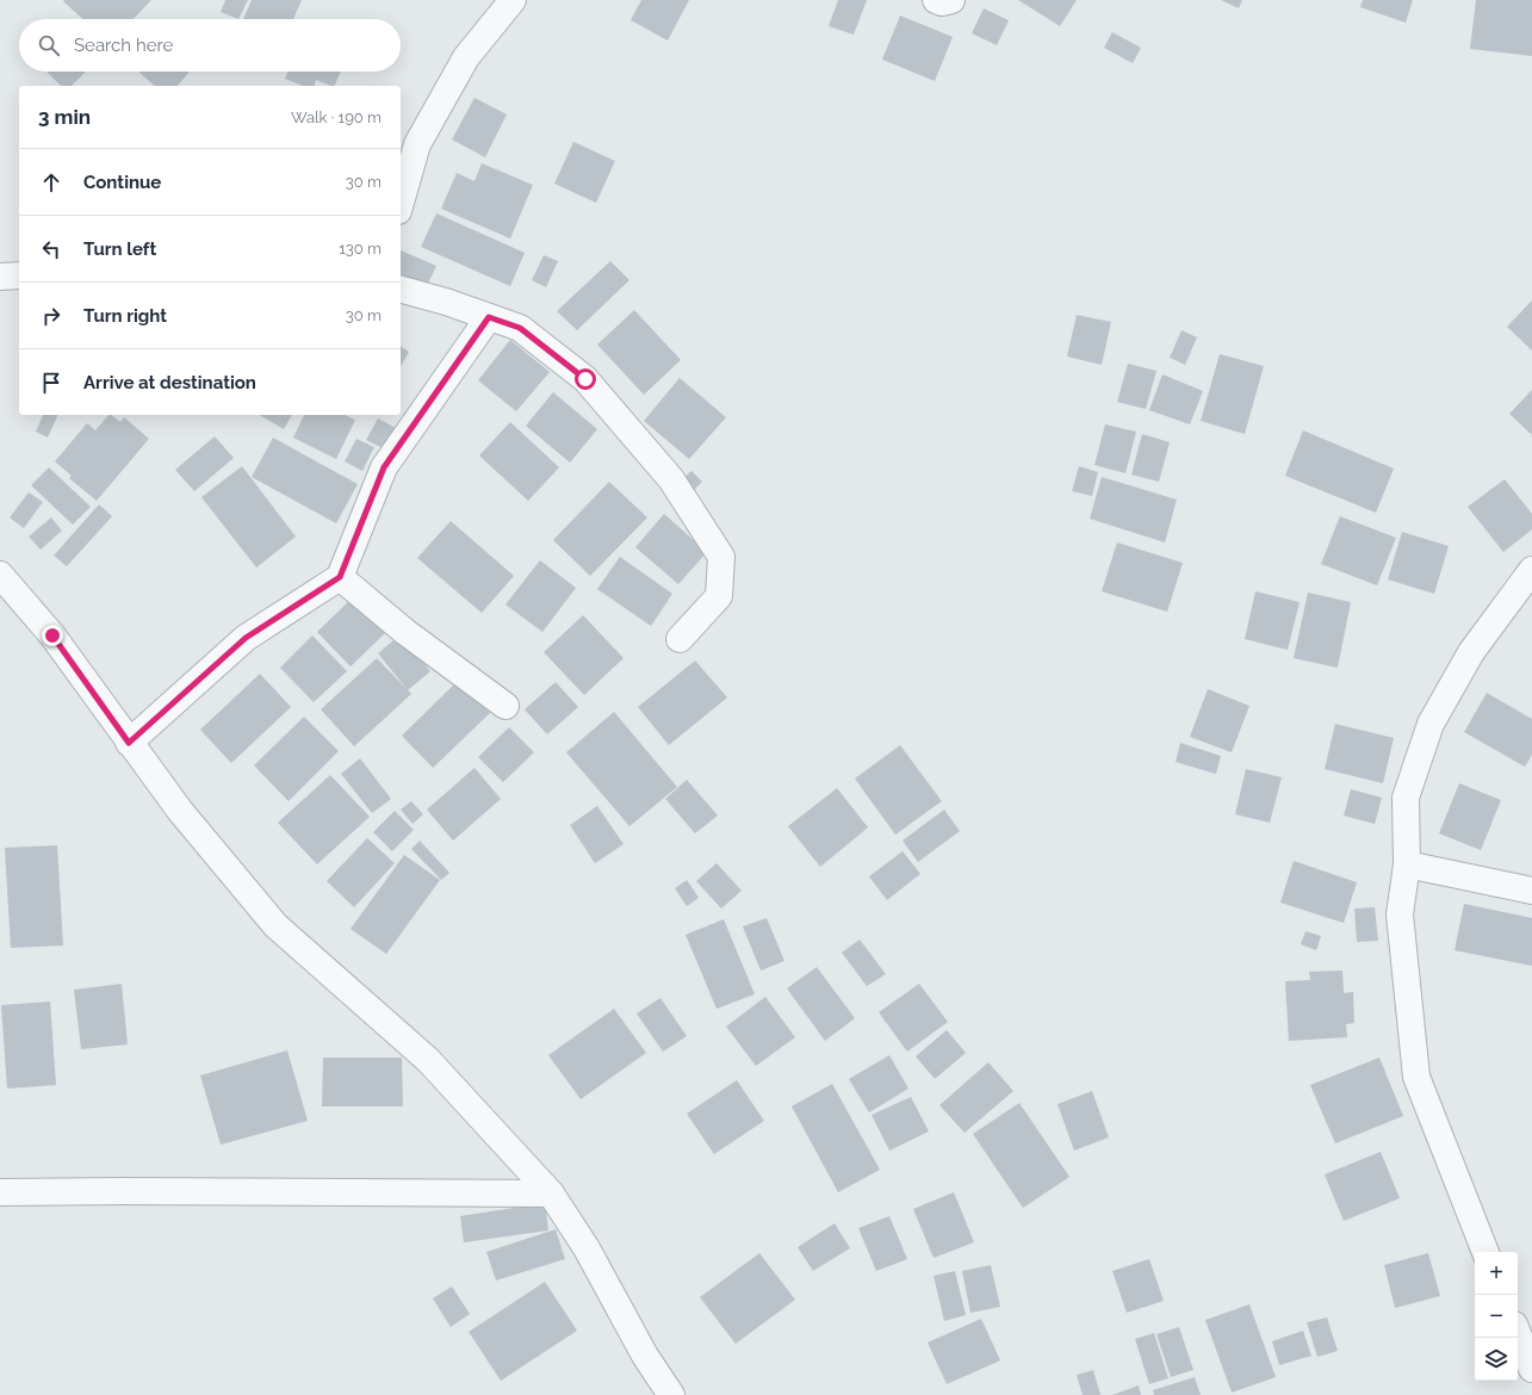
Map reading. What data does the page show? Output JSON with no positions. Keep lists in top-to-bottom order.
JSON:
{
  "page": {
    "search": "Search here",
    "heading": ["3 min", "Walk · 190 m"],
    "list": [
      ["Continue", "30 m"],
      ["Turn left", "130 m"],
      ["Turn right", "30 m"],
      "Arrive at destination"
    ],
    "map_buttons": ["+", "−"]
  }
}
